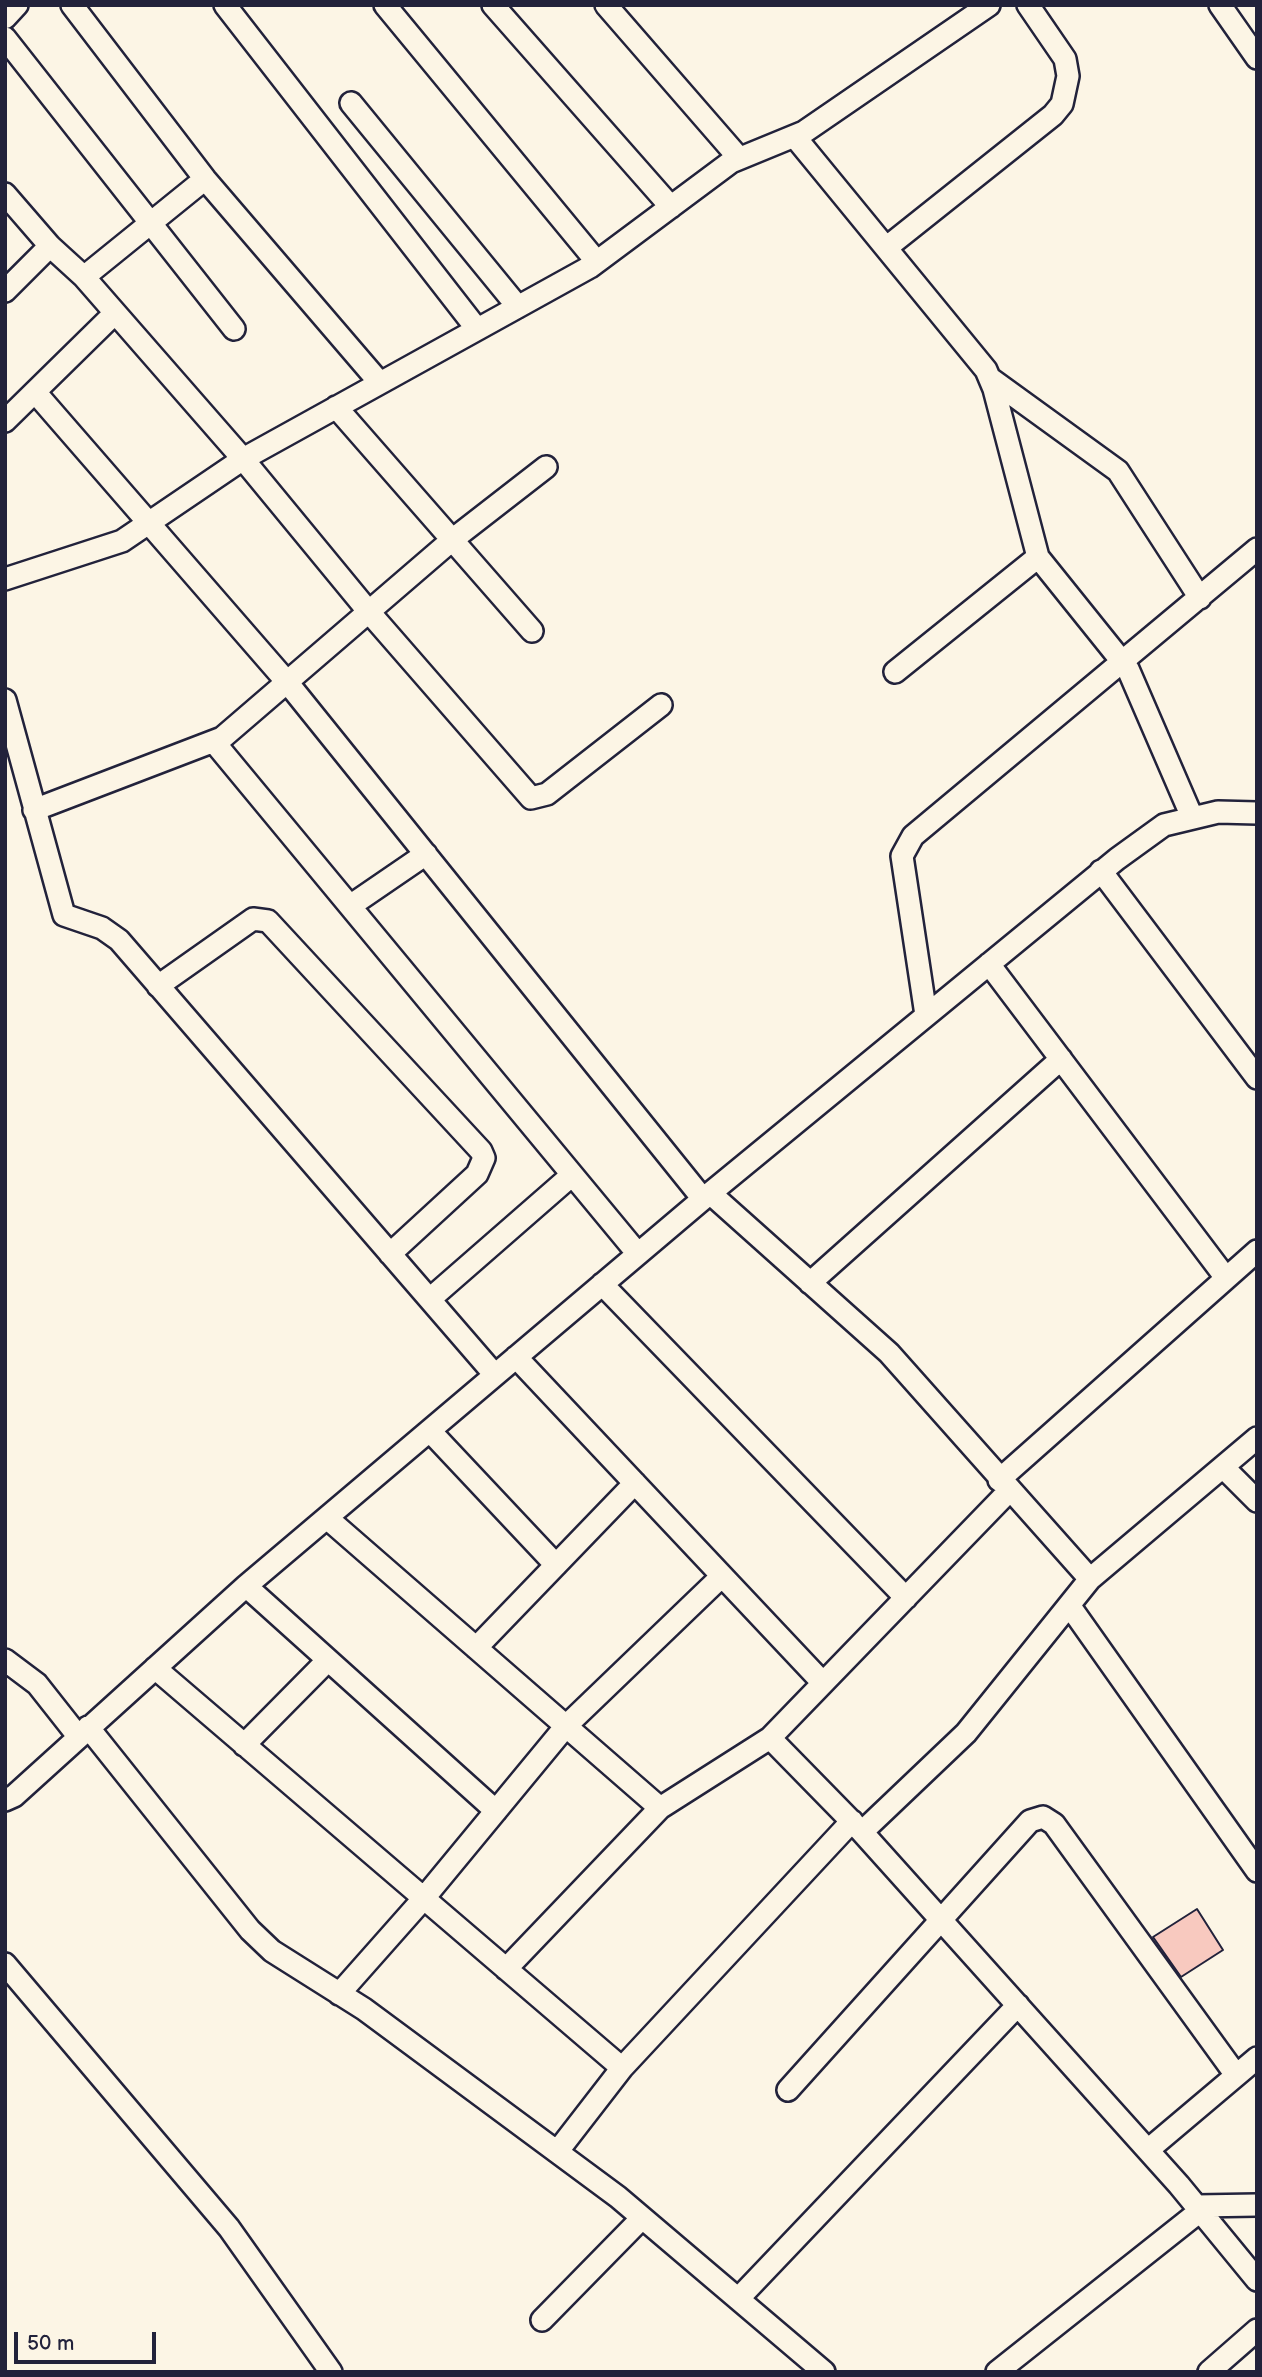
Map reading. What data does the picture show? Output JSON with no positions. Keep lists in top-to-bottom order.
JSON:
{
  "scale_bar": "50 m"
}
